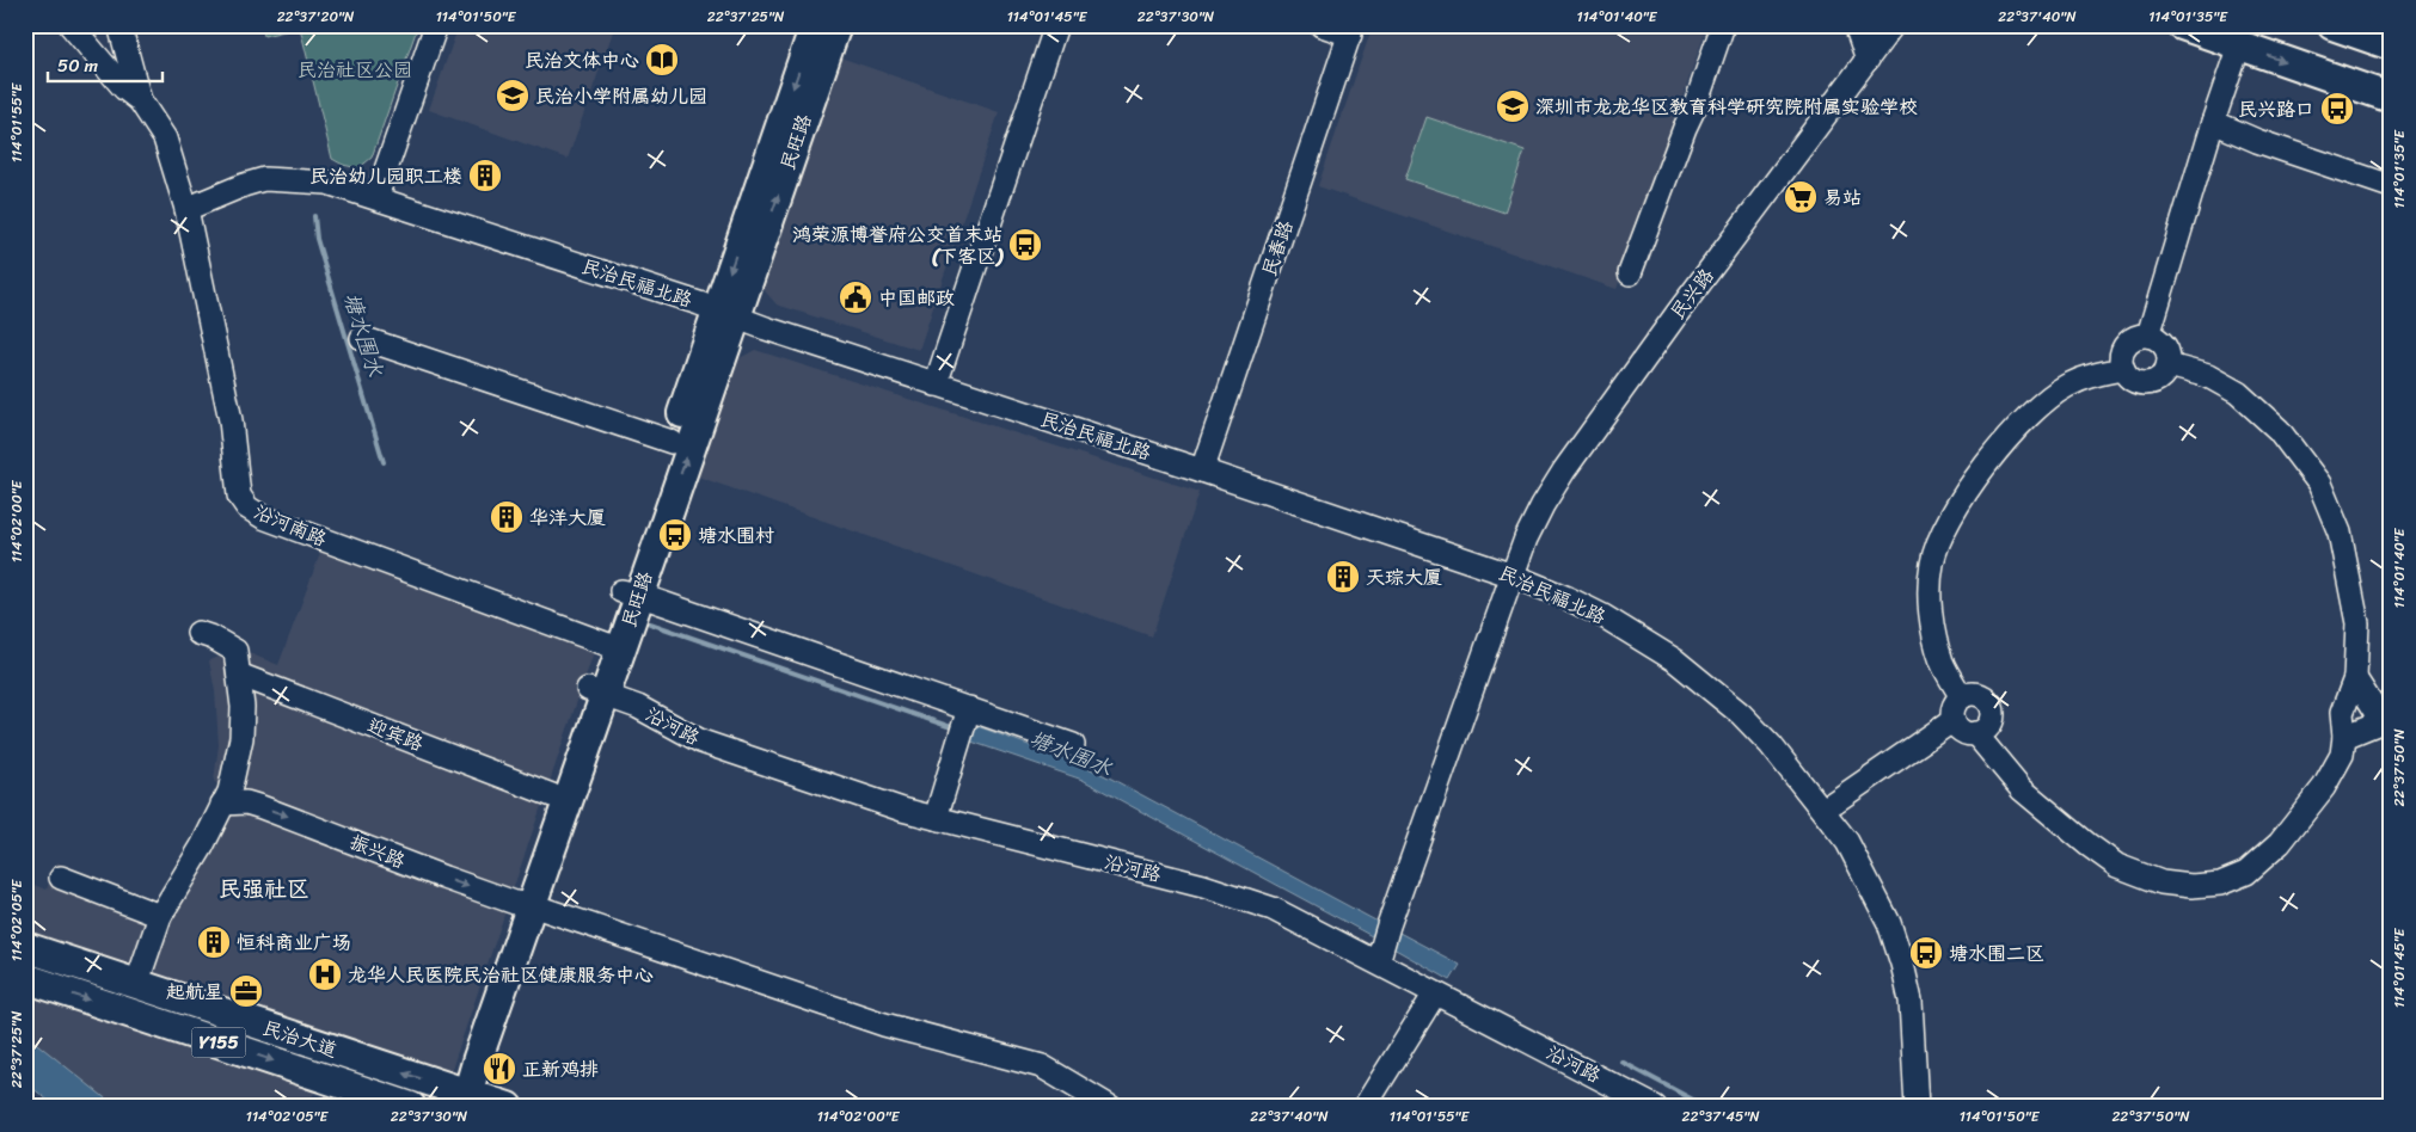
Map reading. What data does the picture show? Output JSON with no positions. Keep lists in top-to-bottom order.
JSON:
{
  "streets": {
    "main road": ["民旺路", "民治大道", "Y155"],
    "street": [
      "民春路",
      "民治民福北路",
      "民兴路",
      "沿河南路",
      "沿河路",
      "迎宾路",
      "振兴路"
    ]
  },
  "crossings": [
    ["民旺路", "民治民福北路"],
    ["民旺路", "沿河南路"],
    ["民旺路", "沿河路"],
    ["民旺路", "迎宾路"],
    ["民旺路", "振兴路"],
    ["民旺路", "民治大道"],
    ["民春路", "民治民福北路"],
    ["民治民福北路", "民兴路"],
    ["民治民福北路", "沿河南路"],
    ["民兴路", "沿河路"]
  ],
  "districts": ["民强社区"],
  "water": ["塘水围水"],
  "parks": ["民治社区公园"],
  "places": {
    "library": ["民治文体中心"],
    "school or university": ["民治小学附属幼儿园", "深圳市龙龙华区教育科学研究院附属实验学校"],
    "bus stop": [
      "民兴路口",
      "鸿荣源博誉府公交首末站 (下客区)",
      "塘水围村",
      "塘水围二区"
    ],
    "building": [
      "民治幼儿园职工楼",
      "华洋大厦",
      "天琮大厦",
      "恒科商业广场"
    ],
    "supermarket": ["易站"],
    "public building": ["中国邮政"],
    "hospital": ["龙华人民医院民治社区健康服务中心"],
    "office": ["起航星"],
    "restaurant": ["正新鸡排"]
  },
  "scale_bar": "50 m",
  "coordinates": [
    "22°37'20\"N",
    "114°01'50\"E",
    "22°37'25\"N",
    "114°01'45\"E",
    "22°37'30\"N",
    "114°01'40\"E",
    "22°37'40\"N",
    "114°01'35\"E",
    "114°01'55\"E",
    "114°02'00\"E",
    "22°37'50\"N",
    "114°02'05\"E",
    "22°37'45\"N"
  ]
}
